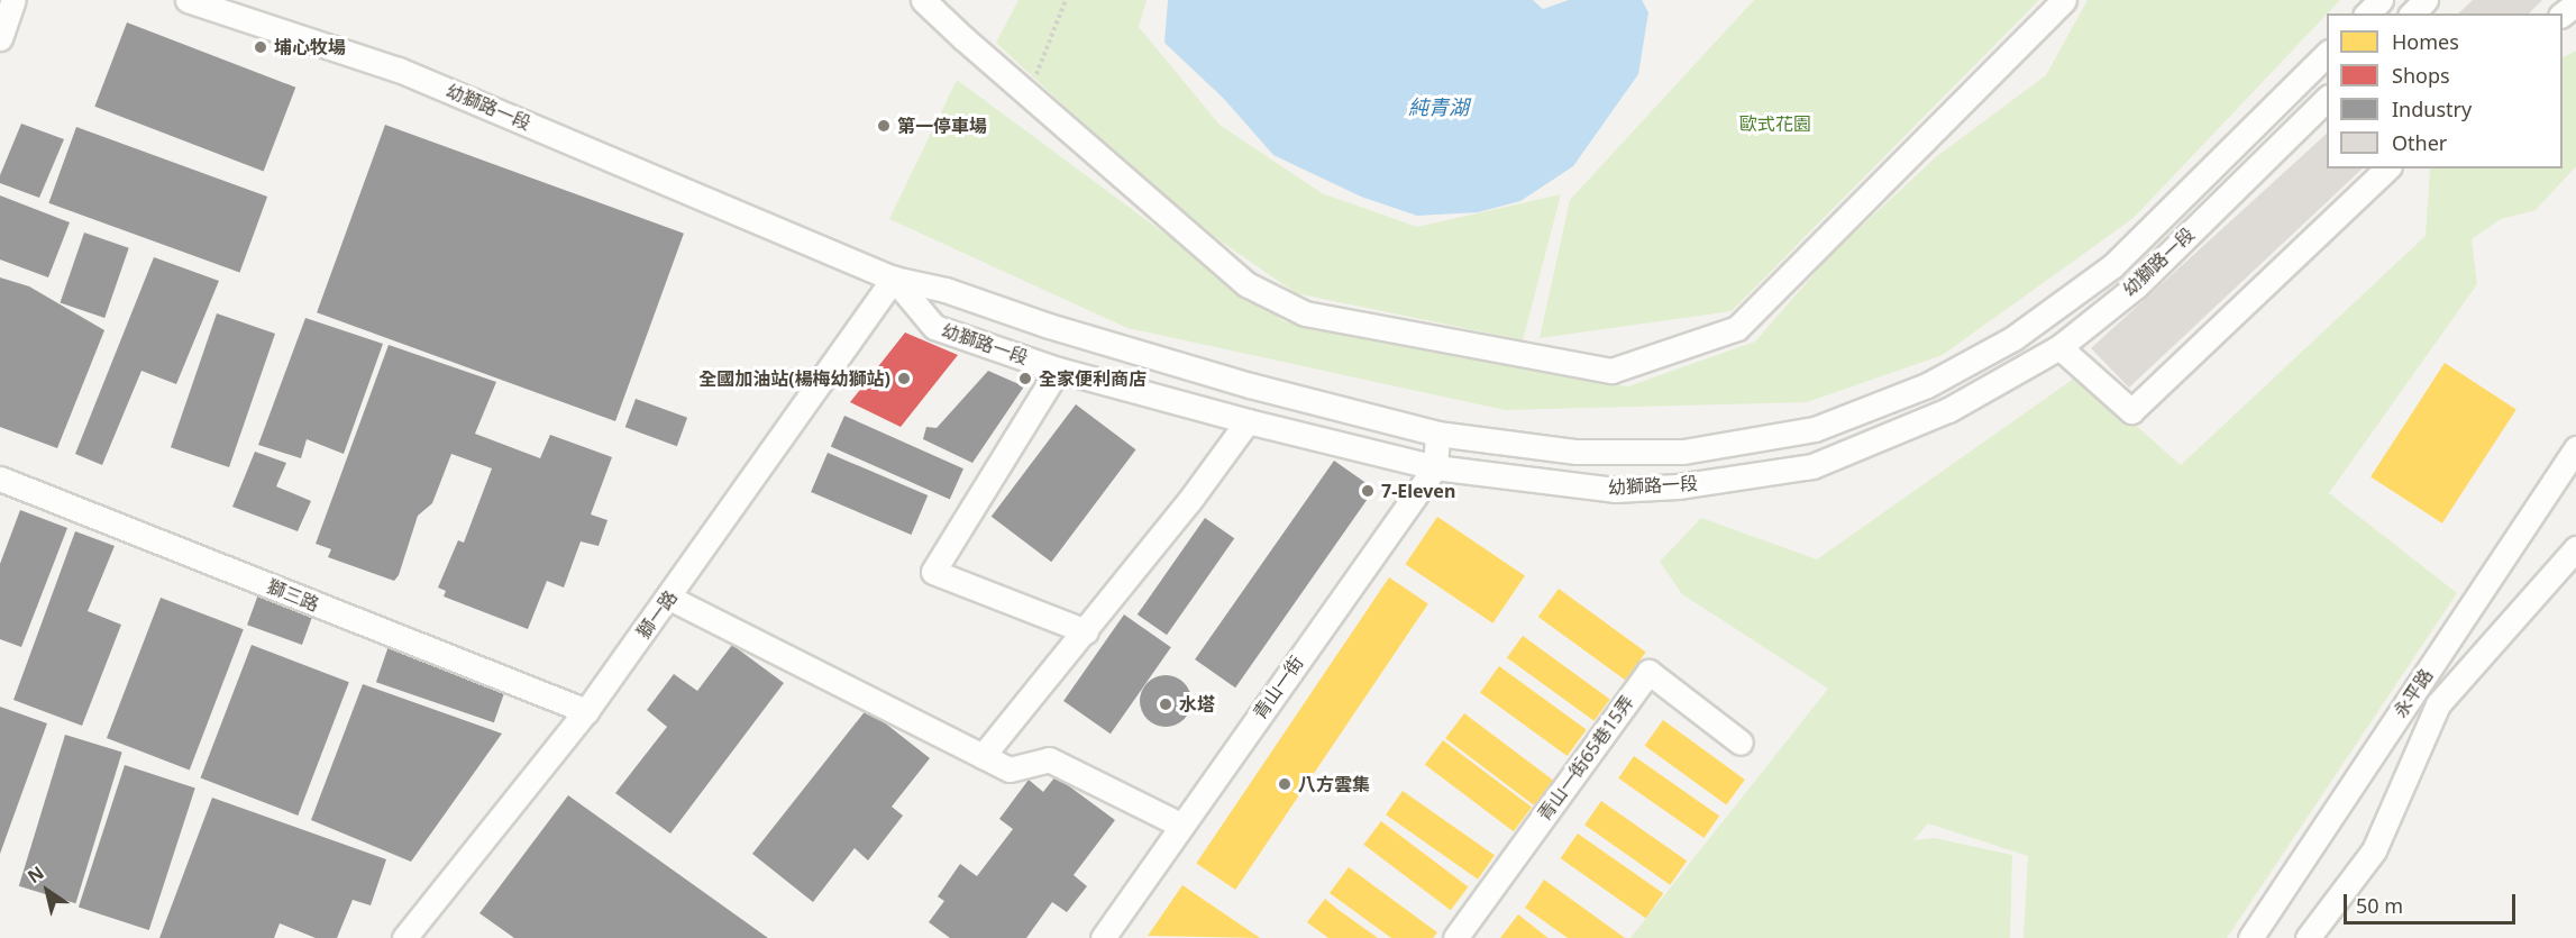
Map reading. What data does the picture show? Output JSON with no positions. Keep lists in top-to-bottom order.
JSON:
{
  "streets": {
    "street": [
      "幼獅路一段",
      "獅三路",
      "獅一路",
      "青山一街",
      "永平路",
      "青山一街65巷15弄"
    ]
  },
  "crossings": [
    ["幼獅路一段", "獅一路"],
    ["幼獅路一段", "青山一街"],
    ["獅三路", "獅一路"]
  ],
  "water": ["純青湖"],
  "parks": ["歐式花園"],
  "places": [
    "埔心牧場",
    "第一停車場",
    "全國加油站(楊梅幼獅站)",
    "全家便利商店",
    "7-Eleven",
    "水塔",
    "八方雲集"
  ],
  "legend": [
    "Homes",
    "Shops",
    "Industry",
    "Other"
  ],
  "scale_bar": "50 m",
  "north": "top left"
}
